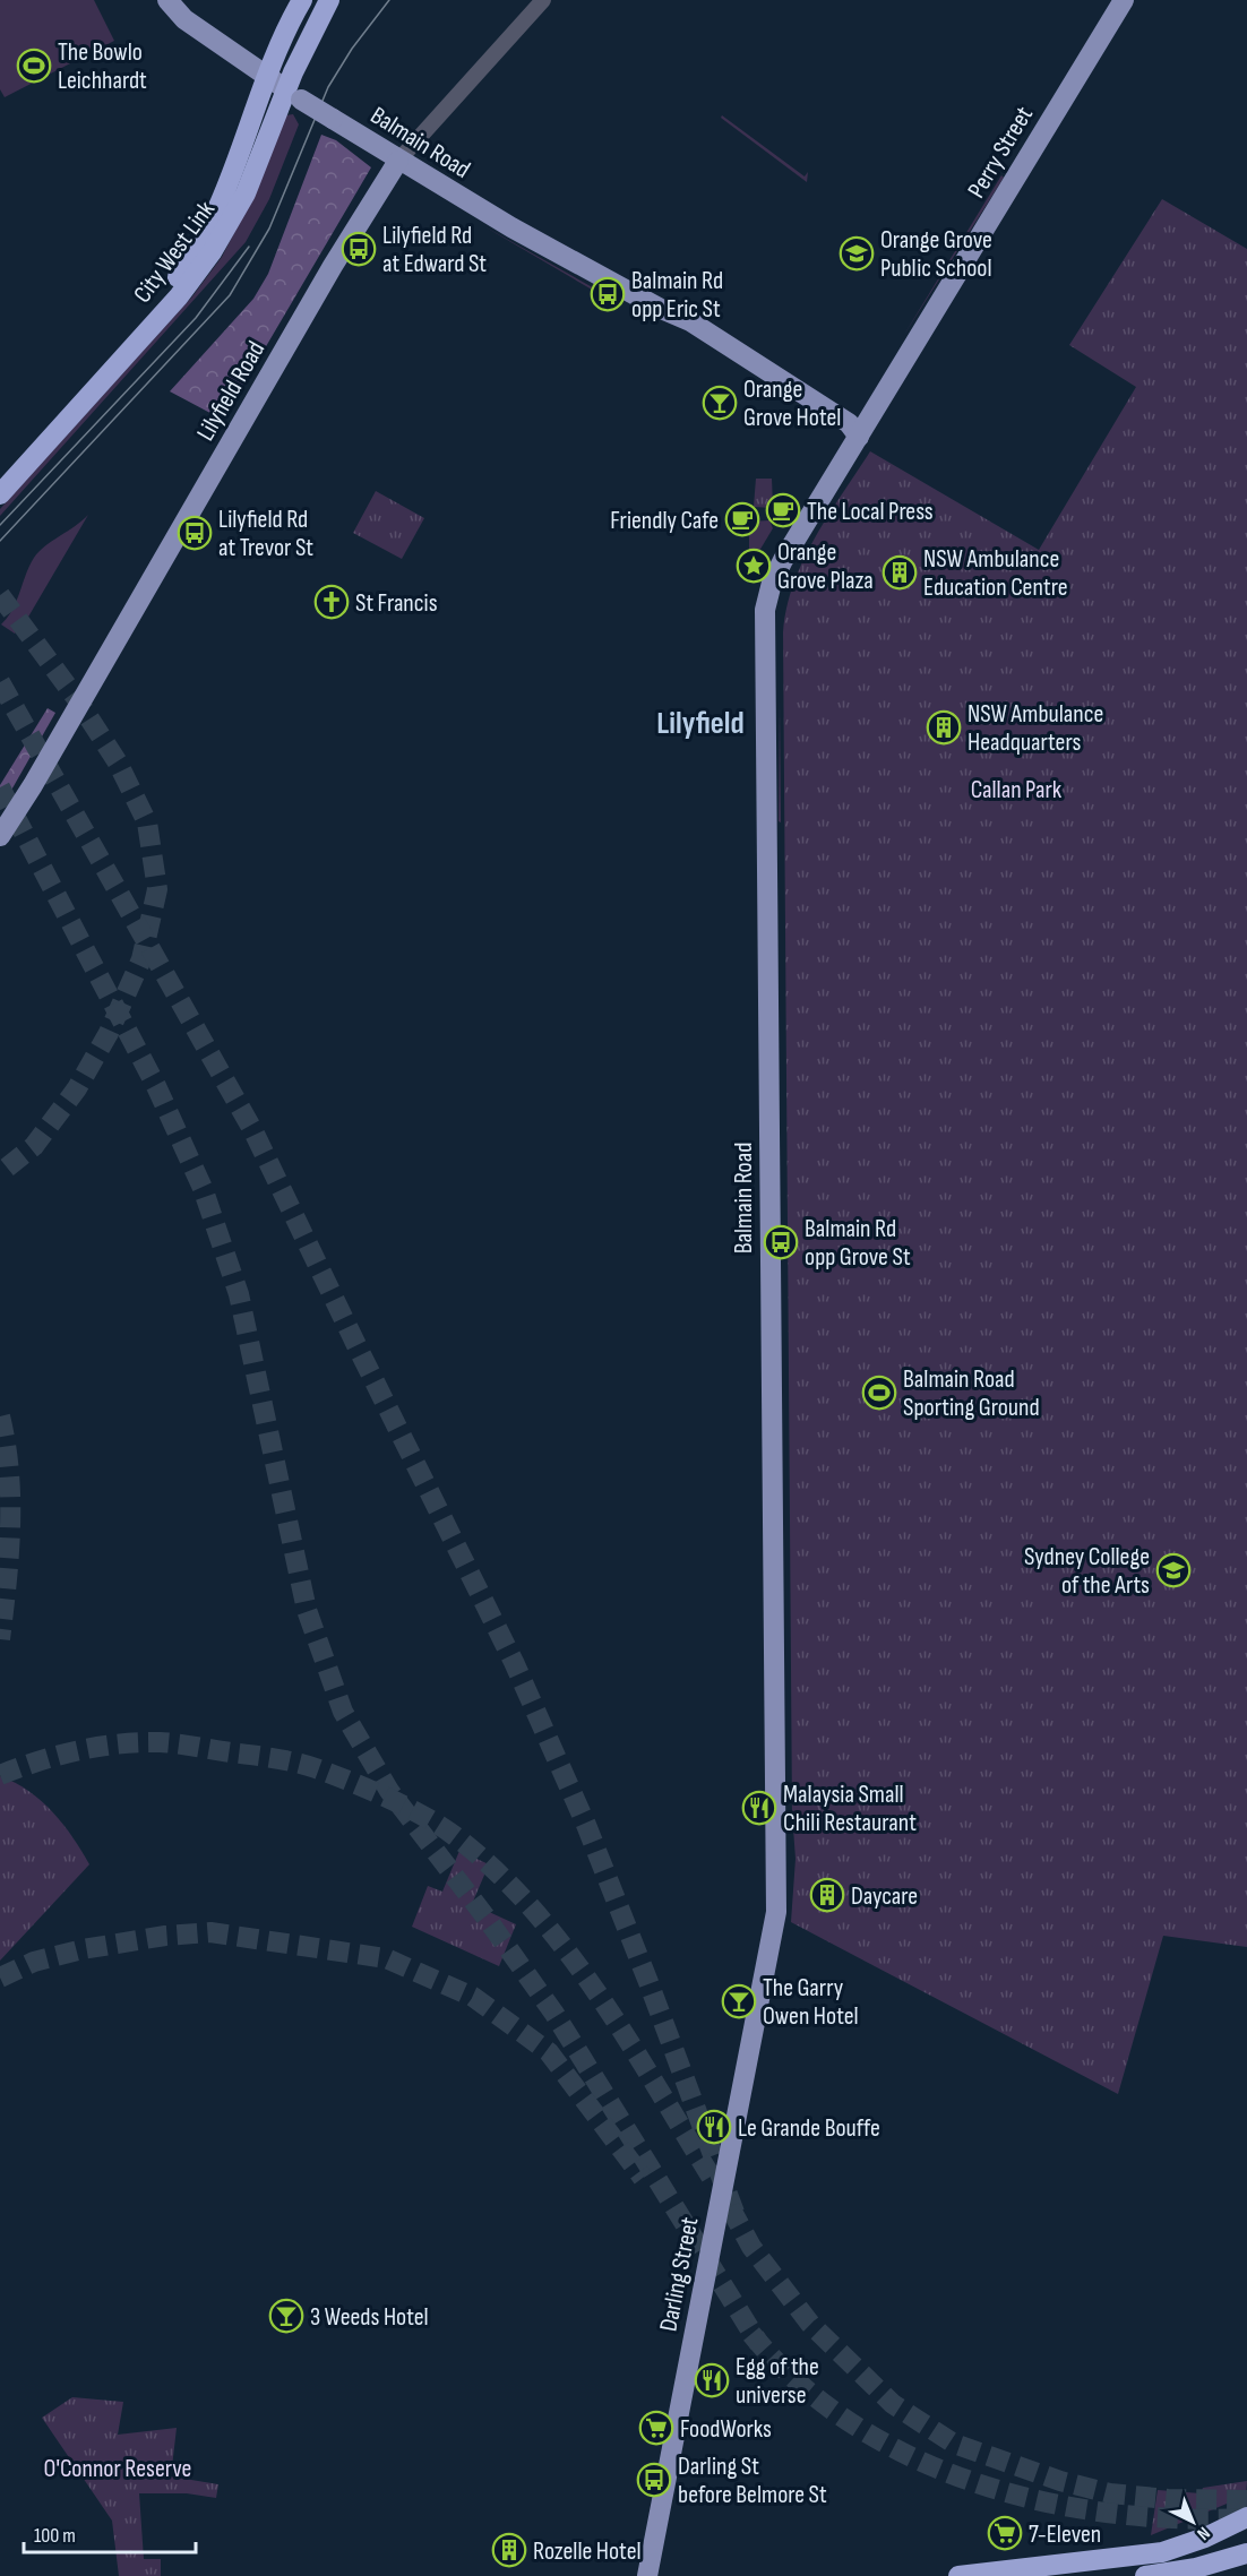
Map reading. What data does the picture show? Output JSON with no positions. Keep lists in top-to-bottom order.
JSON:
{
  "streets": {
    "highway": ["City West Link"],
    "main road": [
      "Balmain Road",
      "Perry Street",
      "Lilyfield Road",
      "Darling Street"
    ]
  },
  "crossings": [
    ["Balmain Road", "Perry Street"],
    ["Balmain Road", "City West Link"],
    ["Balmain Road", "Lilyfield Road"],
    ["Balmain Road", "Darling Street"]
  ],
  "districts": ["Lilyfield"],
  "parks": ["Callan Park", "O'Connor Reserve"],
  "places": {
    "sports": ["The Bowlo Leichhardt", "Balmain Road Sporting Ground"],
    "bus stop": [
      "Lilyfield Rd at Edward St",
      "Balmain Rd opp Eric St",
      "Lilyfield Rd at Trevor St",
      "Balmain Rd opp Grove St",
      "Darling St before Belmore St"
    ],
    "school or university": ["Orange Grove Public School", "Sydney College of the Arts"],
    "bar": ["Orange Grove Hotel", "The Garry Owen Hotel", "3 Weeds Hotel"],
    "cafe": ["The Local Press", "Friendly Cafe"],
    "place": ["Orange Grove Plaza"],
    "building": [
      "NSW Ambulance Education Centre",
      "NSW Ambulance Headquarters",
      "Daycare",
      "Rozelle Hotel"
    ],
    "church": ["St Francis"],
    "restaurant": ["Malaysia Small Chili Restaurant", "Le Grande Bouffe", "Egg of the universe"],
    "supermarket": ["FoodWorks", "7-Eleven"]
  },
  "scale_bar": "100 m",
  "north": "bottom right"
}
